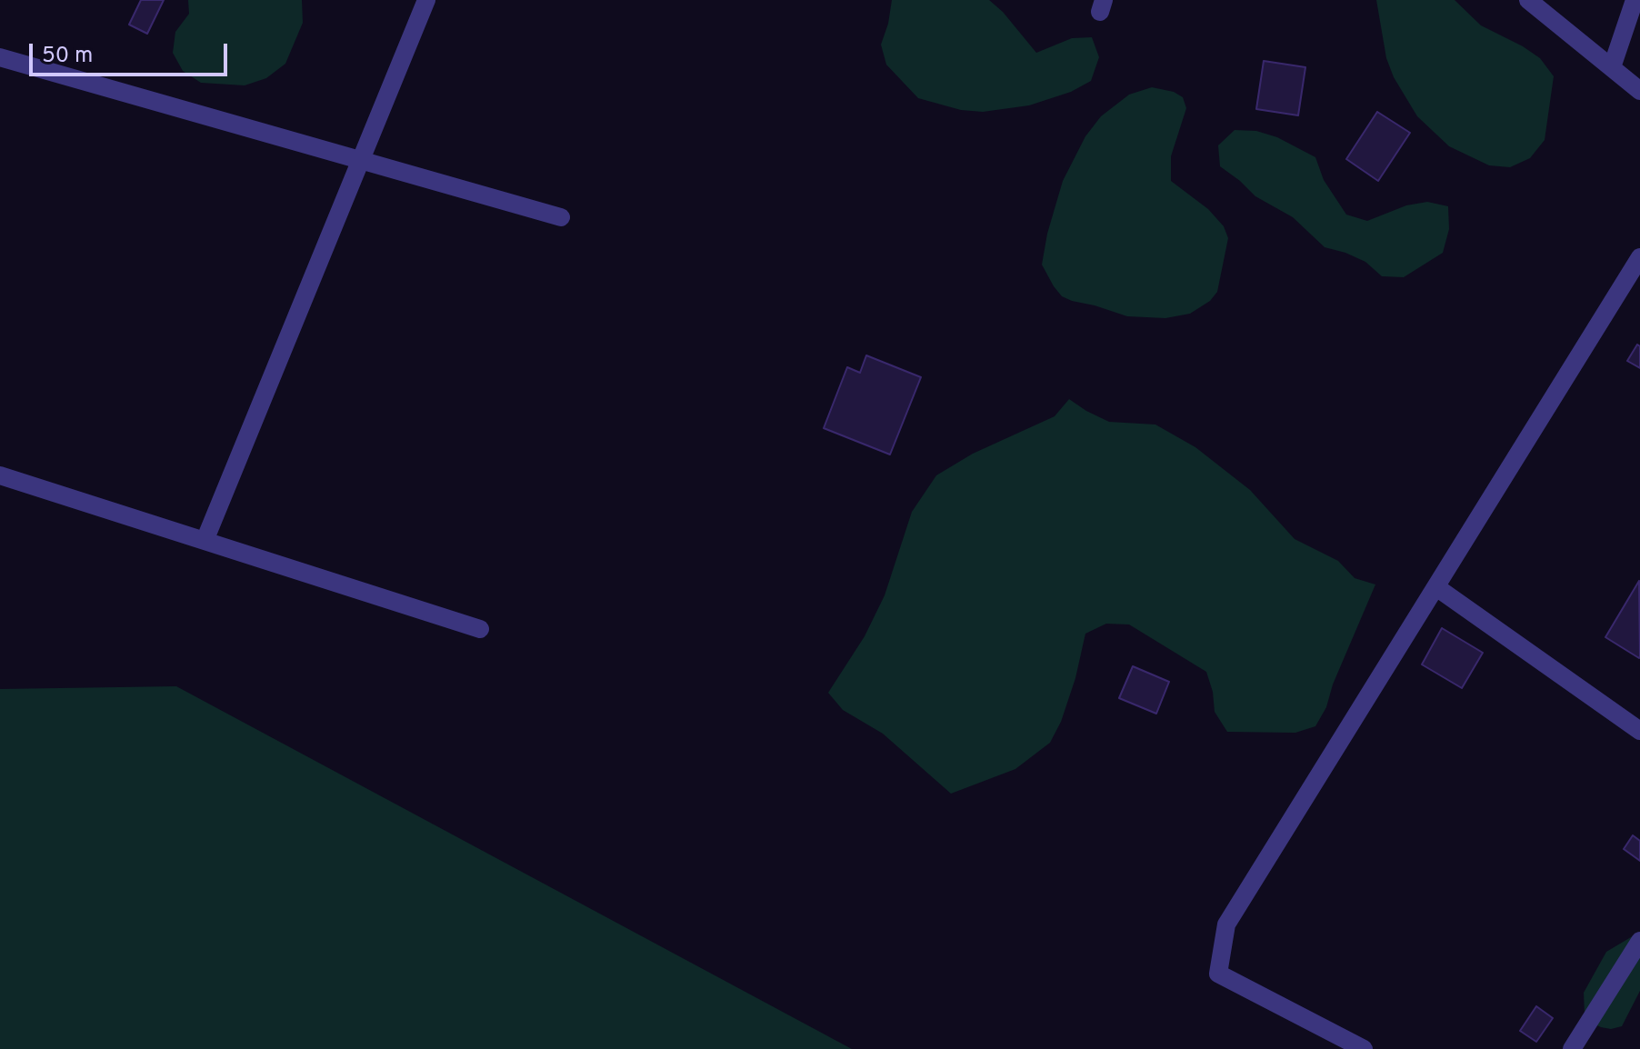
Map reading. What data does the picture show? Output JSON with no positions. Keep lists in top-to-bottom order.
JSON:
{
  "scale_bar": "50 m"
}
